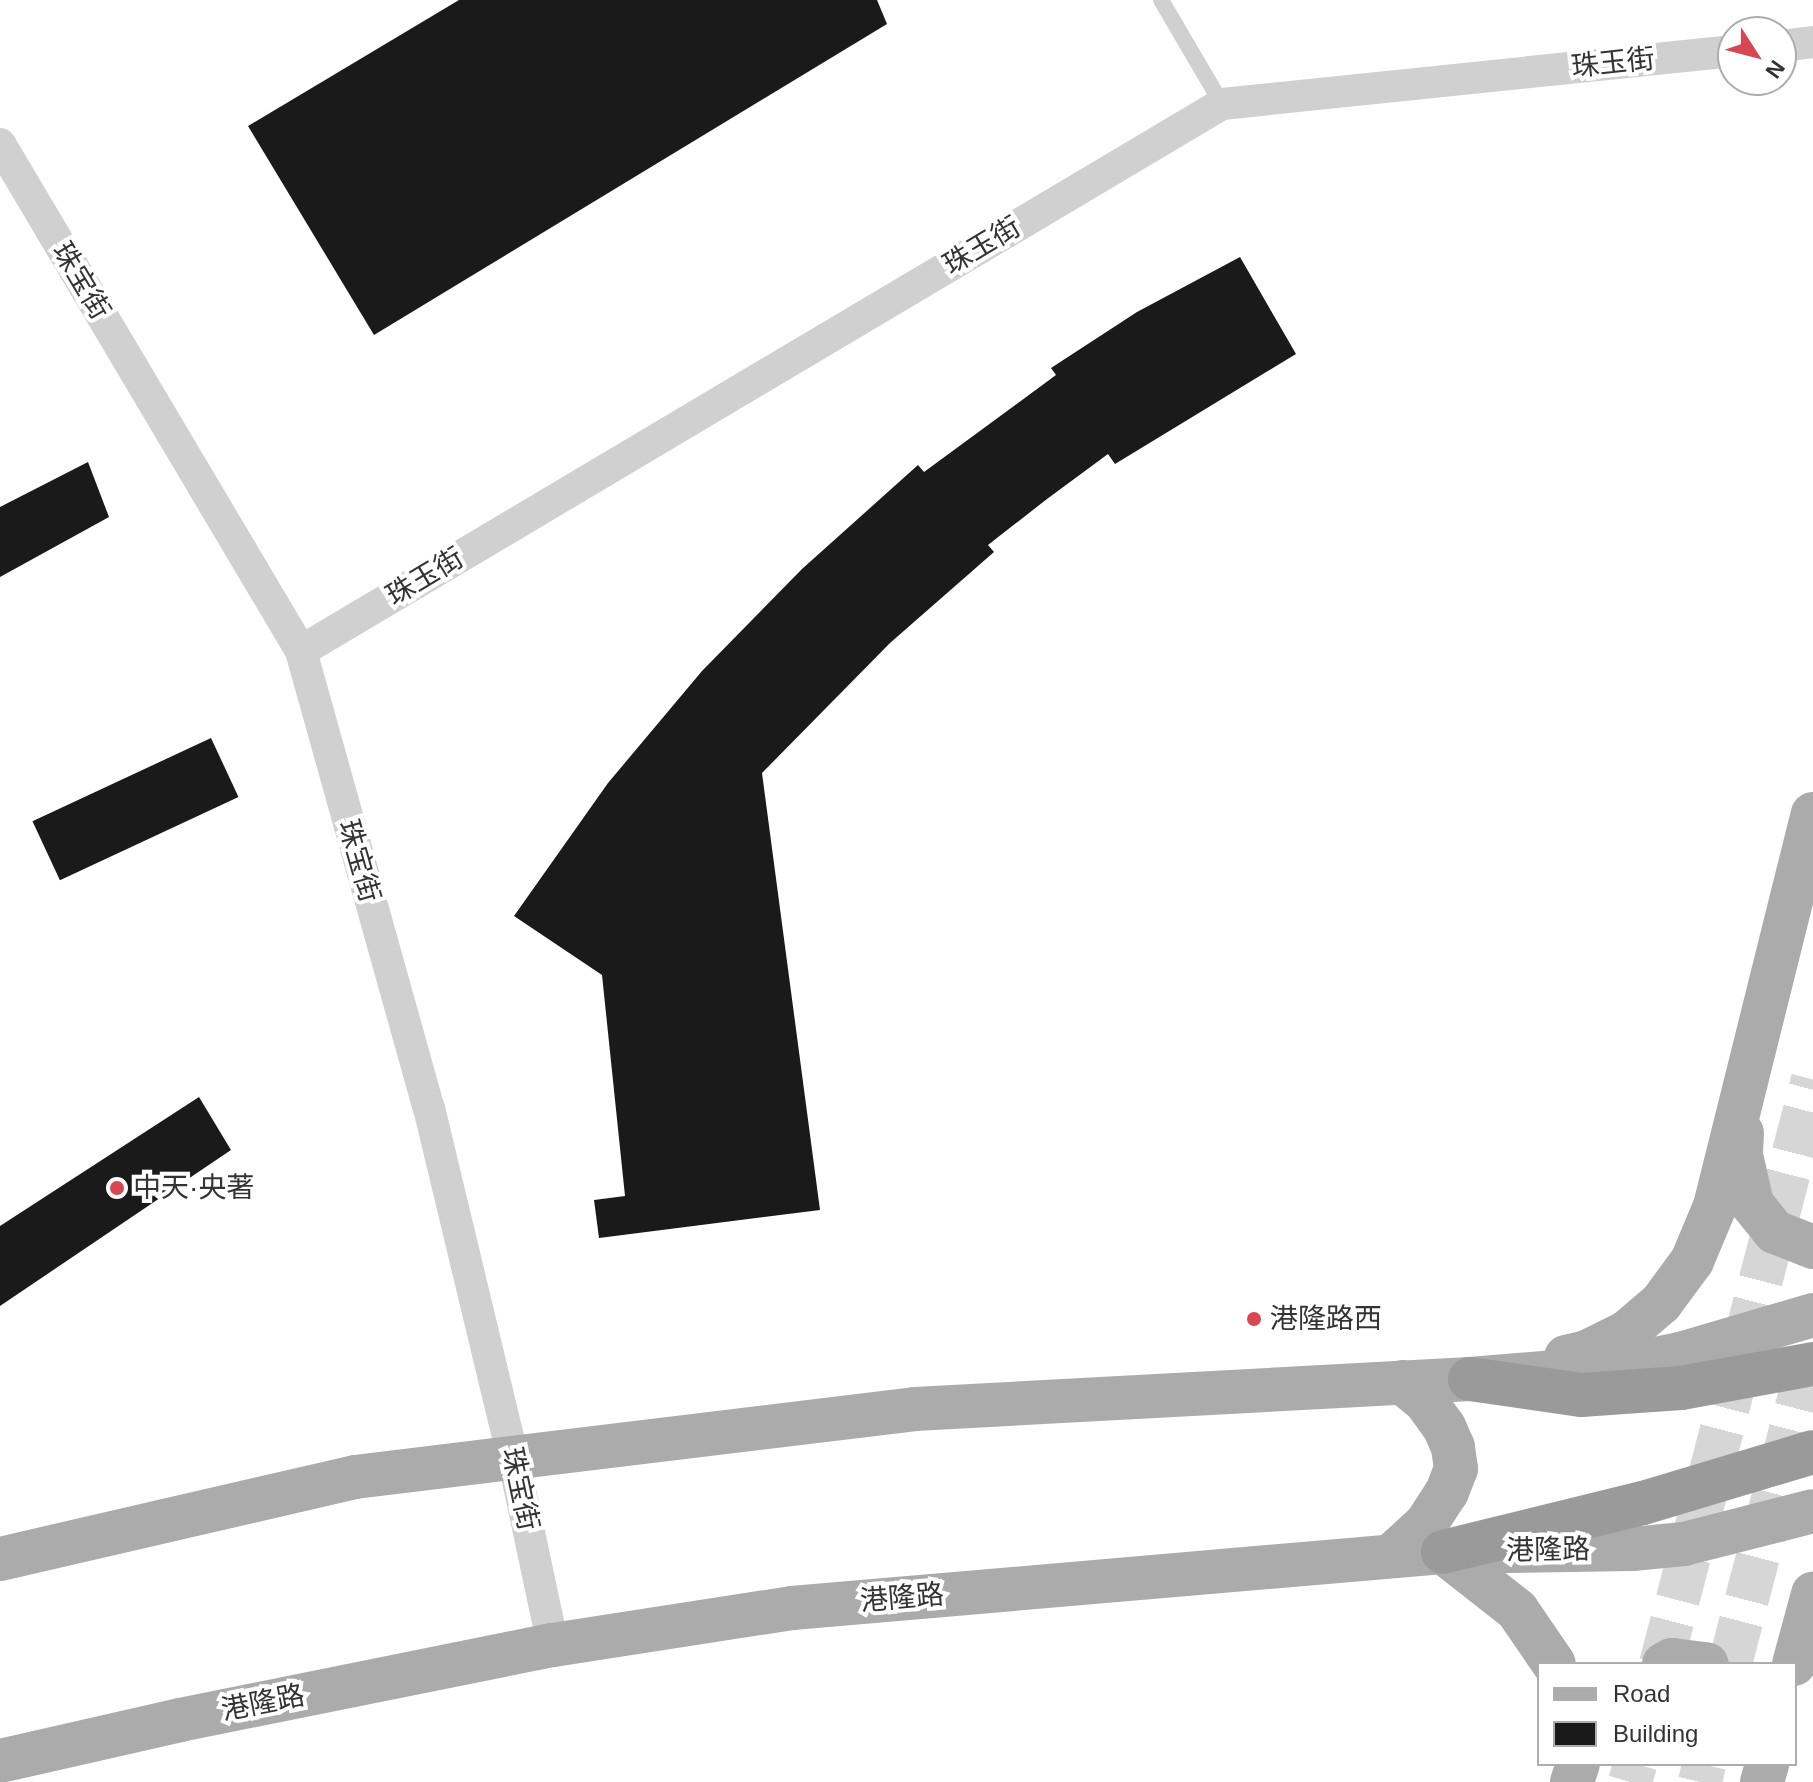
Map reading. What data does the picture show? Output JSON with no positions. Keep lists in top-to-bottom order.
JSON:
{
  "streets": {
    "main road": ["港隆路"],
    "street": ["珠玉街", "珠宝街"]
  },
  "crossings": [
    ["珠玉街", "珠宝街"],
    ["珠宝街", "港隆路"]
  ],
  "places": ["中天·央著", "港隆路西"],
  "legend": ["Road", "Building"],
  "north": "bottom right"
}
